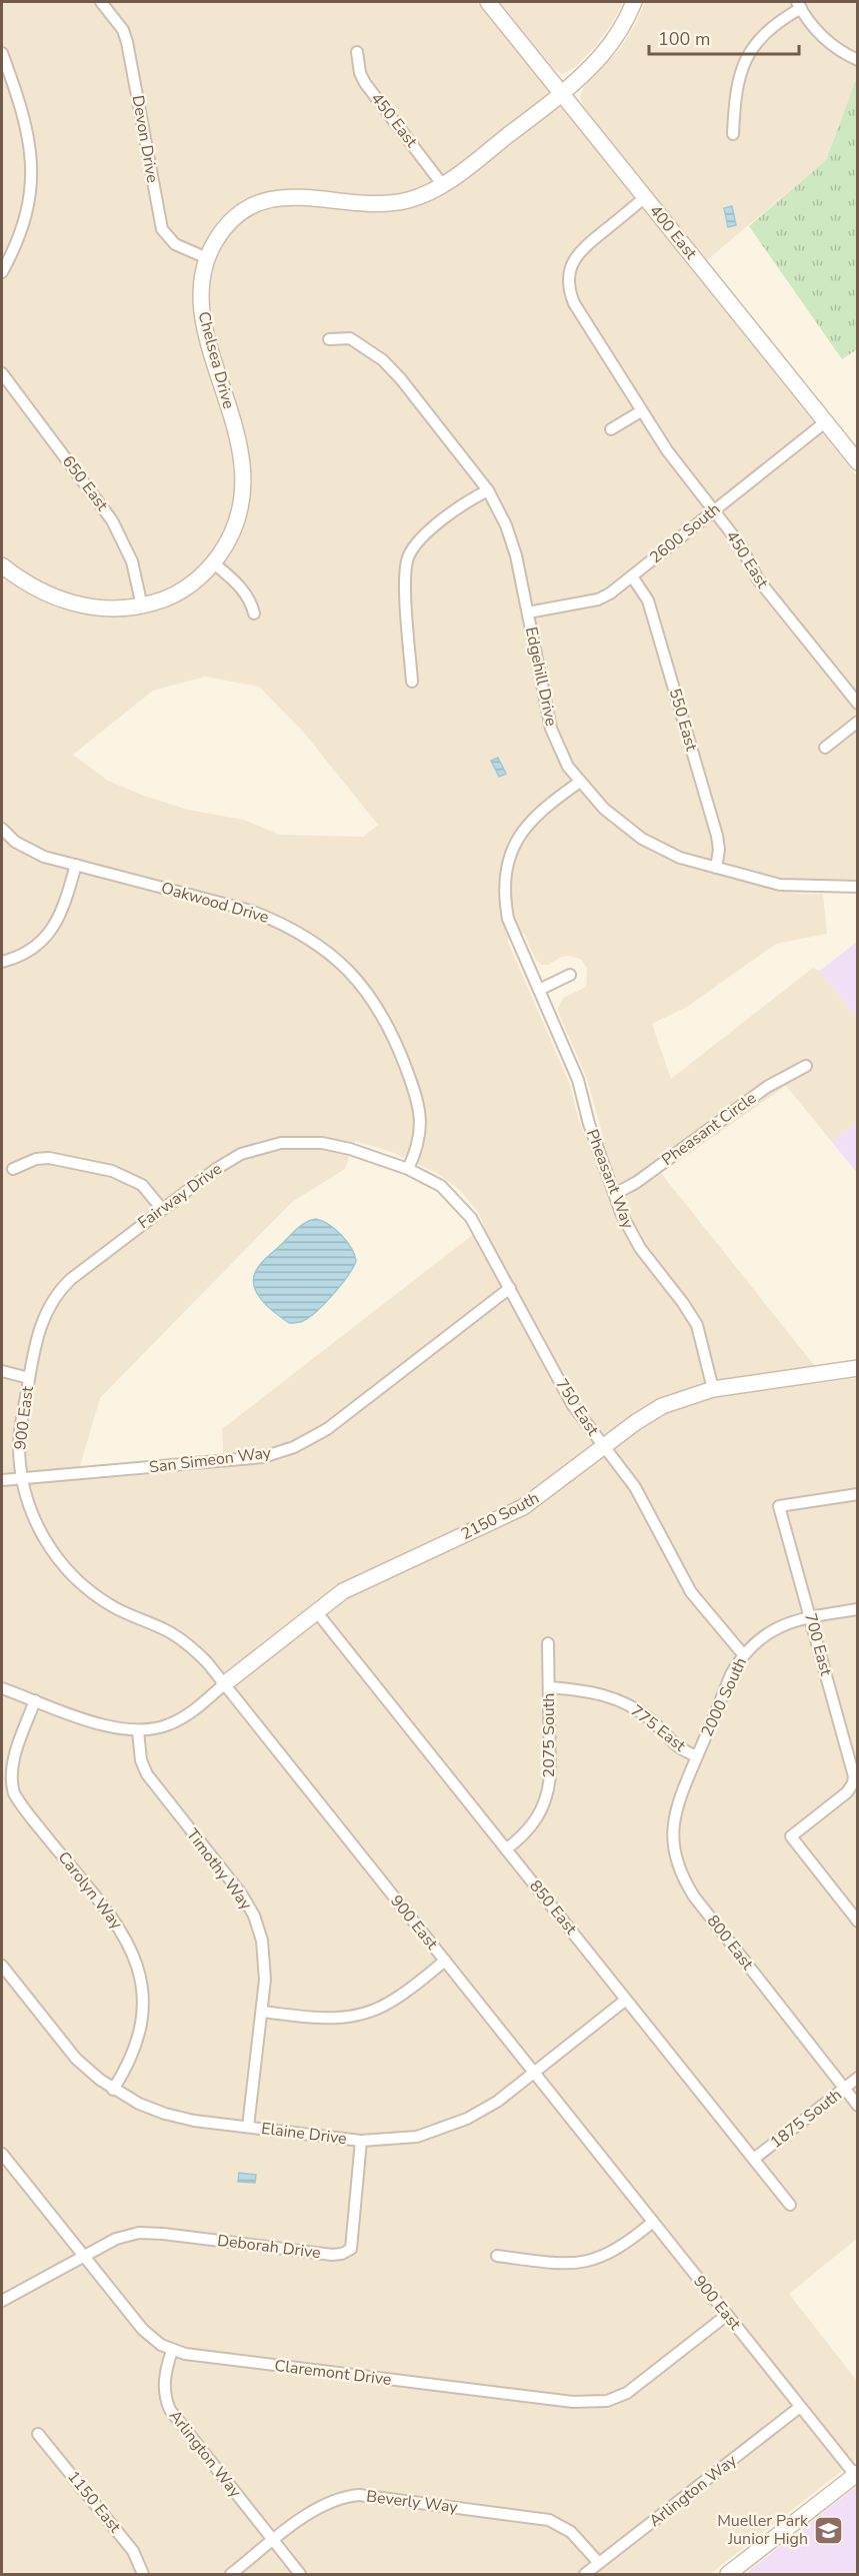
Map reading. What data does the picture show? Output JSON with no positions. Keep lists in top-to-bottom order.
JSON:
{
  "streets": {
    "street": [
      "450 East",
      "Devon Drive",
      "400 East",
      "Chelsea Drive",
      "650 East",
      "2600 South",
      "Edgehill Drive",
      "550 East",
      "Oakwood Drive",
      "Pheasant Circle",
      "Pheasant Way",
      "Fairway Drive",
      "750 East",
      "900 East",
      "San Simeon Way",
      "2150 South",
      "700 East",
      "2000 South",
      "775 East",
      "2075 South",
      "Timothy Way",
      "Carolyn Way",
      "850 East",
      "800 East",
      "1875 South",
      "Elaine Drive",
      "Deborah Drive",
      "Claremont Drive",
      "Arlington Way",
      "1150 East",
      "Beverly Way"
    ]
  },
  "crossings": [
    ["450 East", "400 East"],
    ["450 East", "Chelsea Drive"],
    ["450 East", "2600 South"],
    ["Devon Drive", "Chelsea Drive"],
    ["400 East", "Chelsea Drive"],
    ["400 East", "2600 South"],
    ["Chelsea Drive", "650 East"],
    ["2600 South", "Edgehill Drive"],
    ["2600 South", "550 East"],
    ["Edgehill Drive", "550 East"],
    ["Edgehill Drive", "Pheasant Way"],
    ["Oakwood Drive", "Fairway Drive"],
    ["Oakwood Drive", "750 East"],
    ["Pheasant Circle", "Pheasant Way"],
    ["Pheasant Way", "2150 South"],
    ["Fairway Drive", "750 East"],
    ["Fairway Drive", "900 East"],
    ["750 East", "San Simeon Way"],
    ["750 East", "2150 South"],
    ["750 East", "2000 South"],
    ["900 East", "San Simeon Way"],
    ["900 East", "2150 South"],
    ["900 East", "Elaine Drive"],
    ["900 East", "Claremont Drive"],
    ["900 East", "Arlington Way"],
    ["2150 South", "850 East"],
    ["700 East", "2000 South"],
    ["2000 South", "775 East"],
    ["2000 South", "800 East"],
    ["775 East", "2075 South"],
    ["775 East", "800 East"],
    ["2075 South", "850 East"],
    ["Timothy Way", "Elaine Drive"],
    ["Carolyn Way", "Elaine Drive"],
    ["850 East", "1875 South"],
    ["850 East", "Elaine Drive"],
    ["800 East", "1875 South"],
    ["Elaine Drive", "Deborah Drive"],
    ["Deborah Drive", "Claremont Drive"],
    ["Claremont Drive", "Arlington Way"],
    ["Arlington Way", "Beverly Way"]
  ],
  "places": {
    "school or university": ["Mueller Park Junior High"]
  },
  "scale_bar": "100 m"
}
